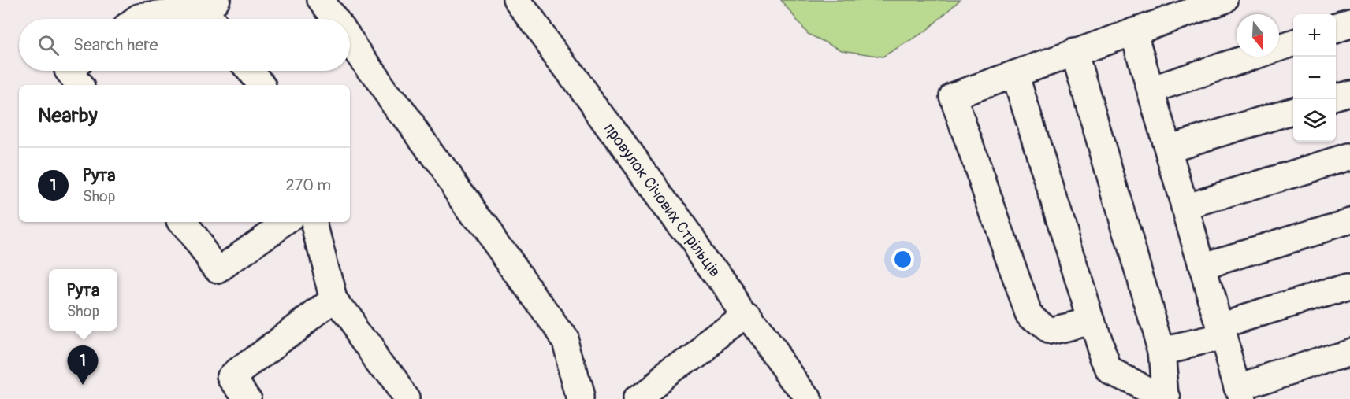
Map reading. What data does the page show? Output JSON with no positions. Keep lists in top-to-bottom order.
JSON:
{
  "streets": {
    "street": ["провулок Січових Стрільців"]
  },
  "north": "bottom",
  "page": {
    "map_buttons": ["+", "−"],
    "search": "Search here",
    "heading": "Nearby",
    "list": [
      {
        "mark": "1",
        "name": "Рута",
        "note": "Shop",
        "value": "270 m"
      }
    ],
    "popup": ["Рута", "Shop"],
    "pins": "1"
  }
}
